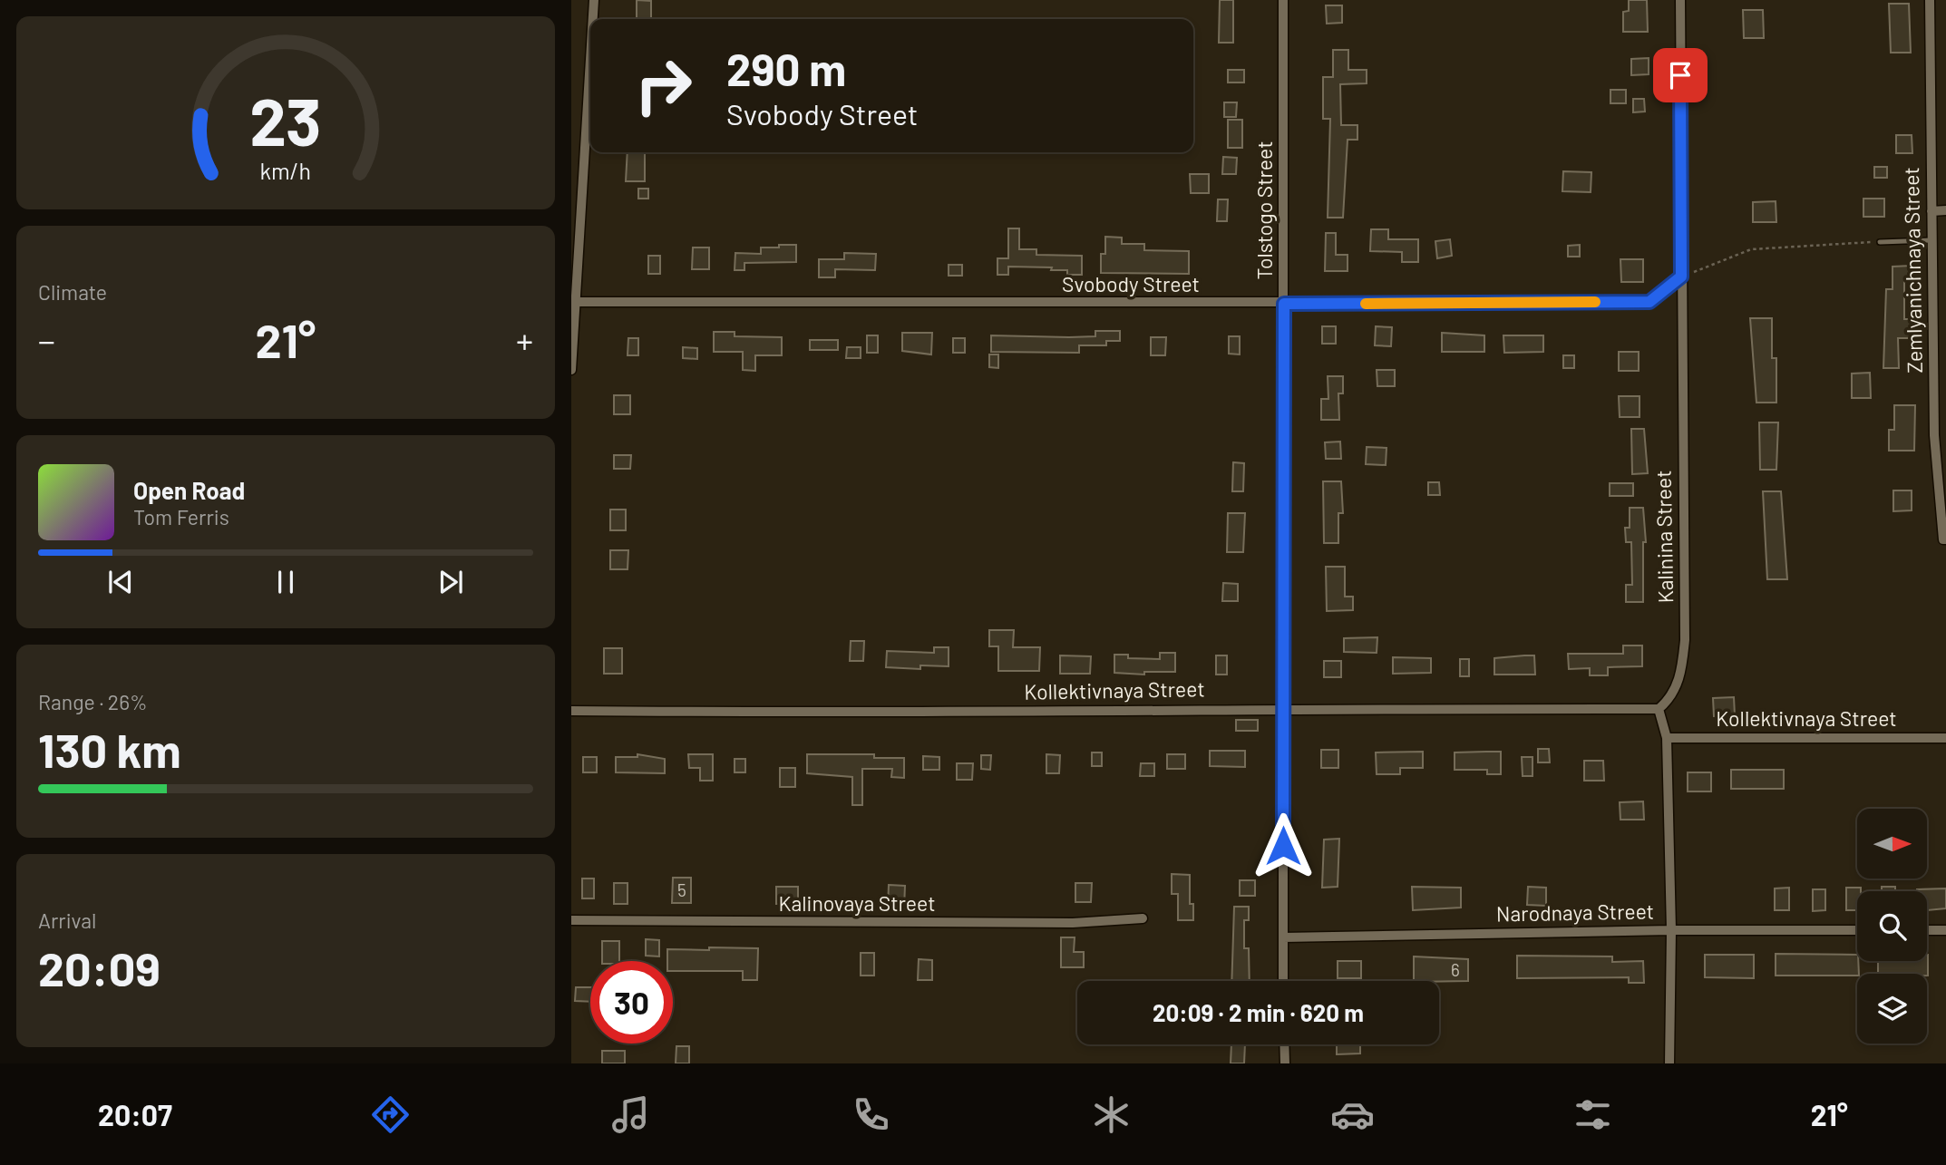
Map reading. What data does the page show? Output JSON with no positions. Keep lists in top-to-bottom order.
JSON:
{
  "streets": {
    "street": [
      "Tolstogo Street",
      "Zemlyanichnaya Street",
      "Svobody Street",
      "Kalinina Street",
      "Kollektivnaya Street",
      "Kalinovaya Street",
      "Narodnaya Street"
    ]
  },
  "crossings": [
    ["Tolstogo Street", "Svobody Street"],
    ["Tolstogo Street", "Kollektivnaya Street"],
    ["Tolstogo Street", "Narodnaya Street"],
    ["Svobody Street", "Kalinina Street"],
    ["Kalinina Street", "Kollektivnaya Street"]
  ],
  "house_numbers": ["5", "6"],
  "north": "right",
  "page": {
    "turn": ["290 m", "Svobody Street"],
    "tile": [
      "Climate",
      ["Range · 26%", "130 km"],
      ["Arrival", "20:09"]
    ],
    "heat": ["−", "21°", "+"],
    "song": ["Open Road", "Tom Ferris"],
    "limit": "30",
    "trip": "20:09 · 2 min · 620 m",
    "tabs": ["20:07", "21°"],
    "gauge": ["23", "km/h"]
  }
}
